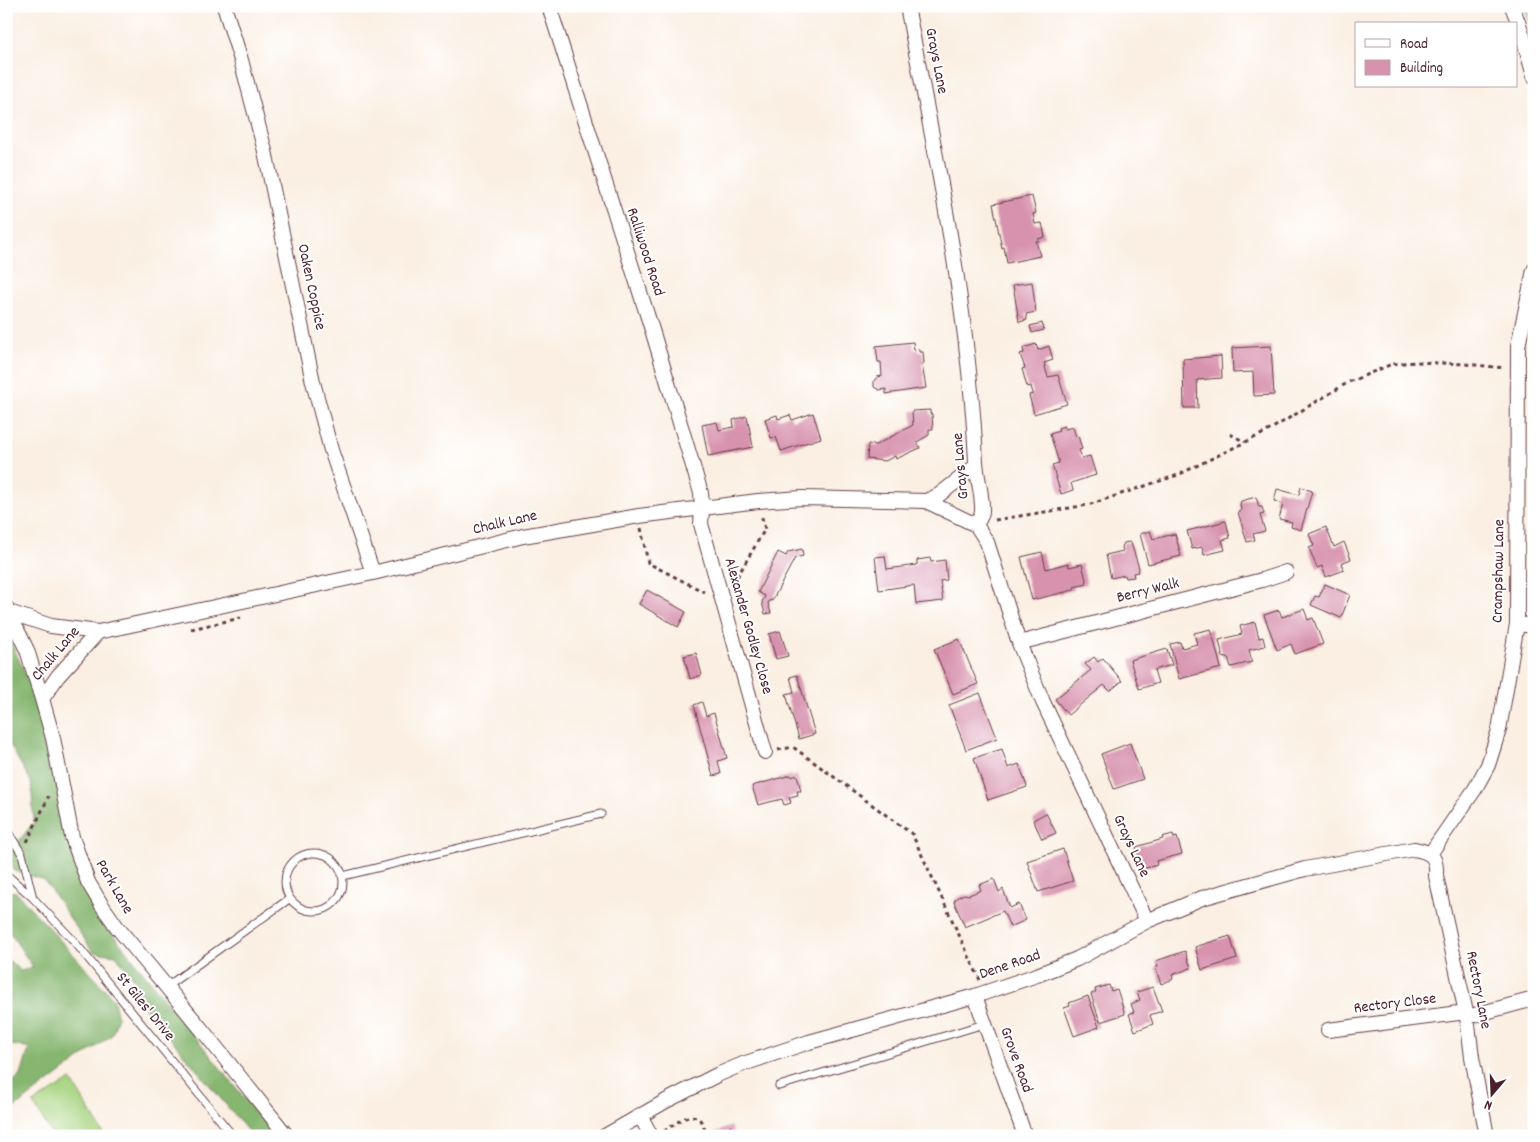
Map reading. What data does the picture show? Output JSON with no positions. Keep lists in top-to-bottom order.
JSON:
{
  "streets": {
    "street": [
      "Grays Lane",
      "Ralliwood Road",
      "Oaken Coppice",
      "Chalk Lane",
      "Crampshaw Lane",
      "Berry Walk",
      "Alexander Godley Close",
      "Park Lane",
      "Dene Road",
      "Rectory Lane",
      "Rectory Close",
      "Grove Road"
    ],
    "lane": ["St Giles' Drive"]
  },
  "crossings": [
    ["Grays Lane", "Chalk Lane"],
    ["Grays Lane", "Berry Walk"],
    ["Grays Lane", "Dene Road"],
    ["Ralliwood Road", "Chalk Lane"],
    ["Ralliwood Road", "Alexander Godley Close"],
    ["Oaken Coppice", "Chalk Lane"],
    ["Chalk Lane", "Alexander Godley Close"],
    ["Chalk Lane", "Park Lane"],
    ["Crampshaw Lane", "Dene Road"],
    ["Crampshaw Lane", "Rectory Lane"],
    ["Dene Road", "Rectory Lane"],
    ["Dene Road", "Grove Road"],
    ["Rectory Lane", "Rectory Close"]
  ],
  "legend": ["Road", "Building"],
  "north": "bottom"
}
